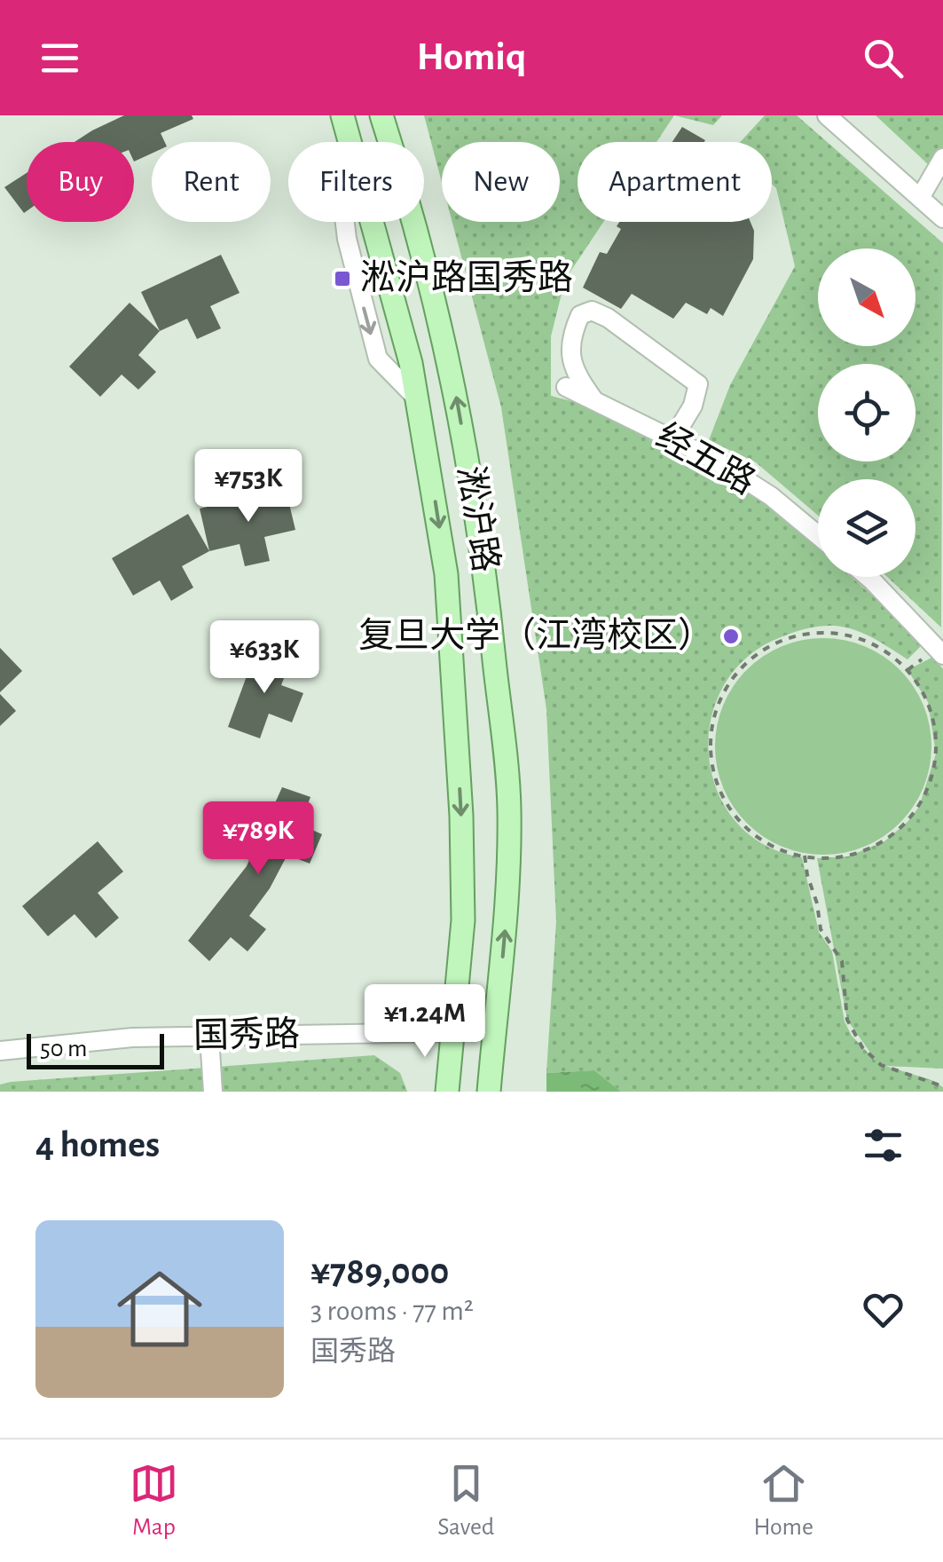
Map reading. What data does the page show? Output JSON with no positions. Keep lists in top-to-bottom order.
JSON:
{
  "streets": {
    "main road": ["淞沪路", "国秀路"],
    "street": ["经五路"]
  },
  "crossings": [
    ["淞沪路", "国秀路"]
  ],
  "places": {
    "transit": ["淞沪路国秀路"],
    "other": ["复旦大学（江湾校区）"]
  },
  "scale_bar": "50 m",
  "north": "bottom right",
  "page": {
    "header": "Homiq",
    "chip": [
      "Buy",
      "Rent",
      "Filters",
      "New",
      "Apartment"
    ],
    "price": [
      "¥753K",
      "¥633K",
      "¥789K",
      "¥1.24M"
    ],
    "scale": "50 m",
    "heading": "4 homes",
    "list": [
      {
        "name": "¥789,000",
        "note": "3 rooms · 77 m² · 国秀路"
      }
    ],
    "tabs": ["Map", "Saved", "Home"]
  }
}
